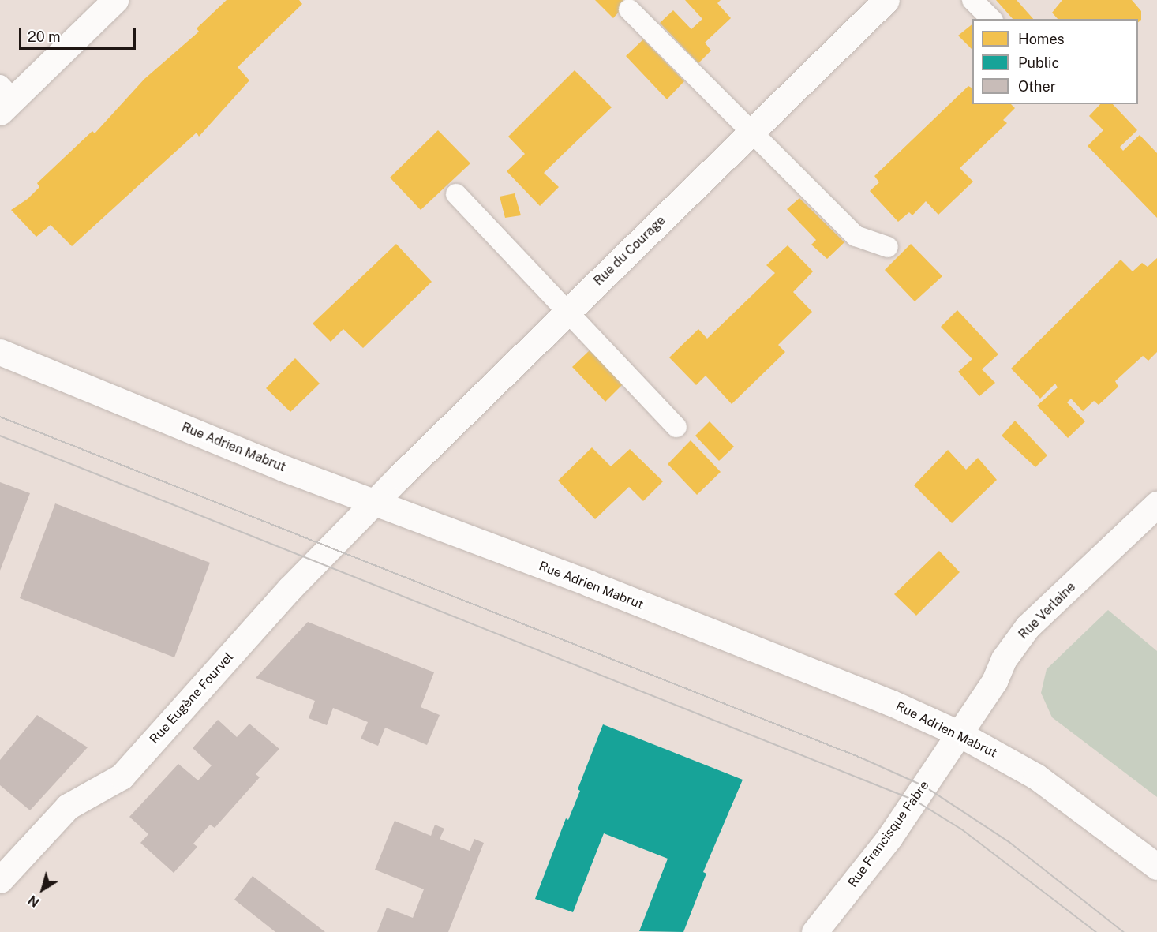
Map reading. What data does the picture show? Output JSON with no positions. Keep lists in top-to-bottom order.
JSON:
{
  "streets": {
    "street": [
      "Rue du Courage",
      "Rue Adrien Mabrut",
      "Rue Verlaine",
      "Rue Eugène Fourvel",
      "Rue Francisque Fabre"
    ]
  },
  "crossings": [
    ["Rue du Courage", "Rue Adrien Mabrut"],
    ["Rue du Courage", "Rue Eugène Fourvel"],
    ["Rue Adrien Mabrut", "Rue Verlaine"],
    ["Rue Adrien Mabrut", "Rue Eugène Fourvel"],
    ["Rue Adrien Mabrut", "Rue Francisque Fabre"],
    ["Rue Verlaine", "Rue Francisque Fabre"]
  ],
  "legend": ["Homes", "Public", "Other"],
  "scale_bar": "20 m",
  "north": "bottom left"
}
